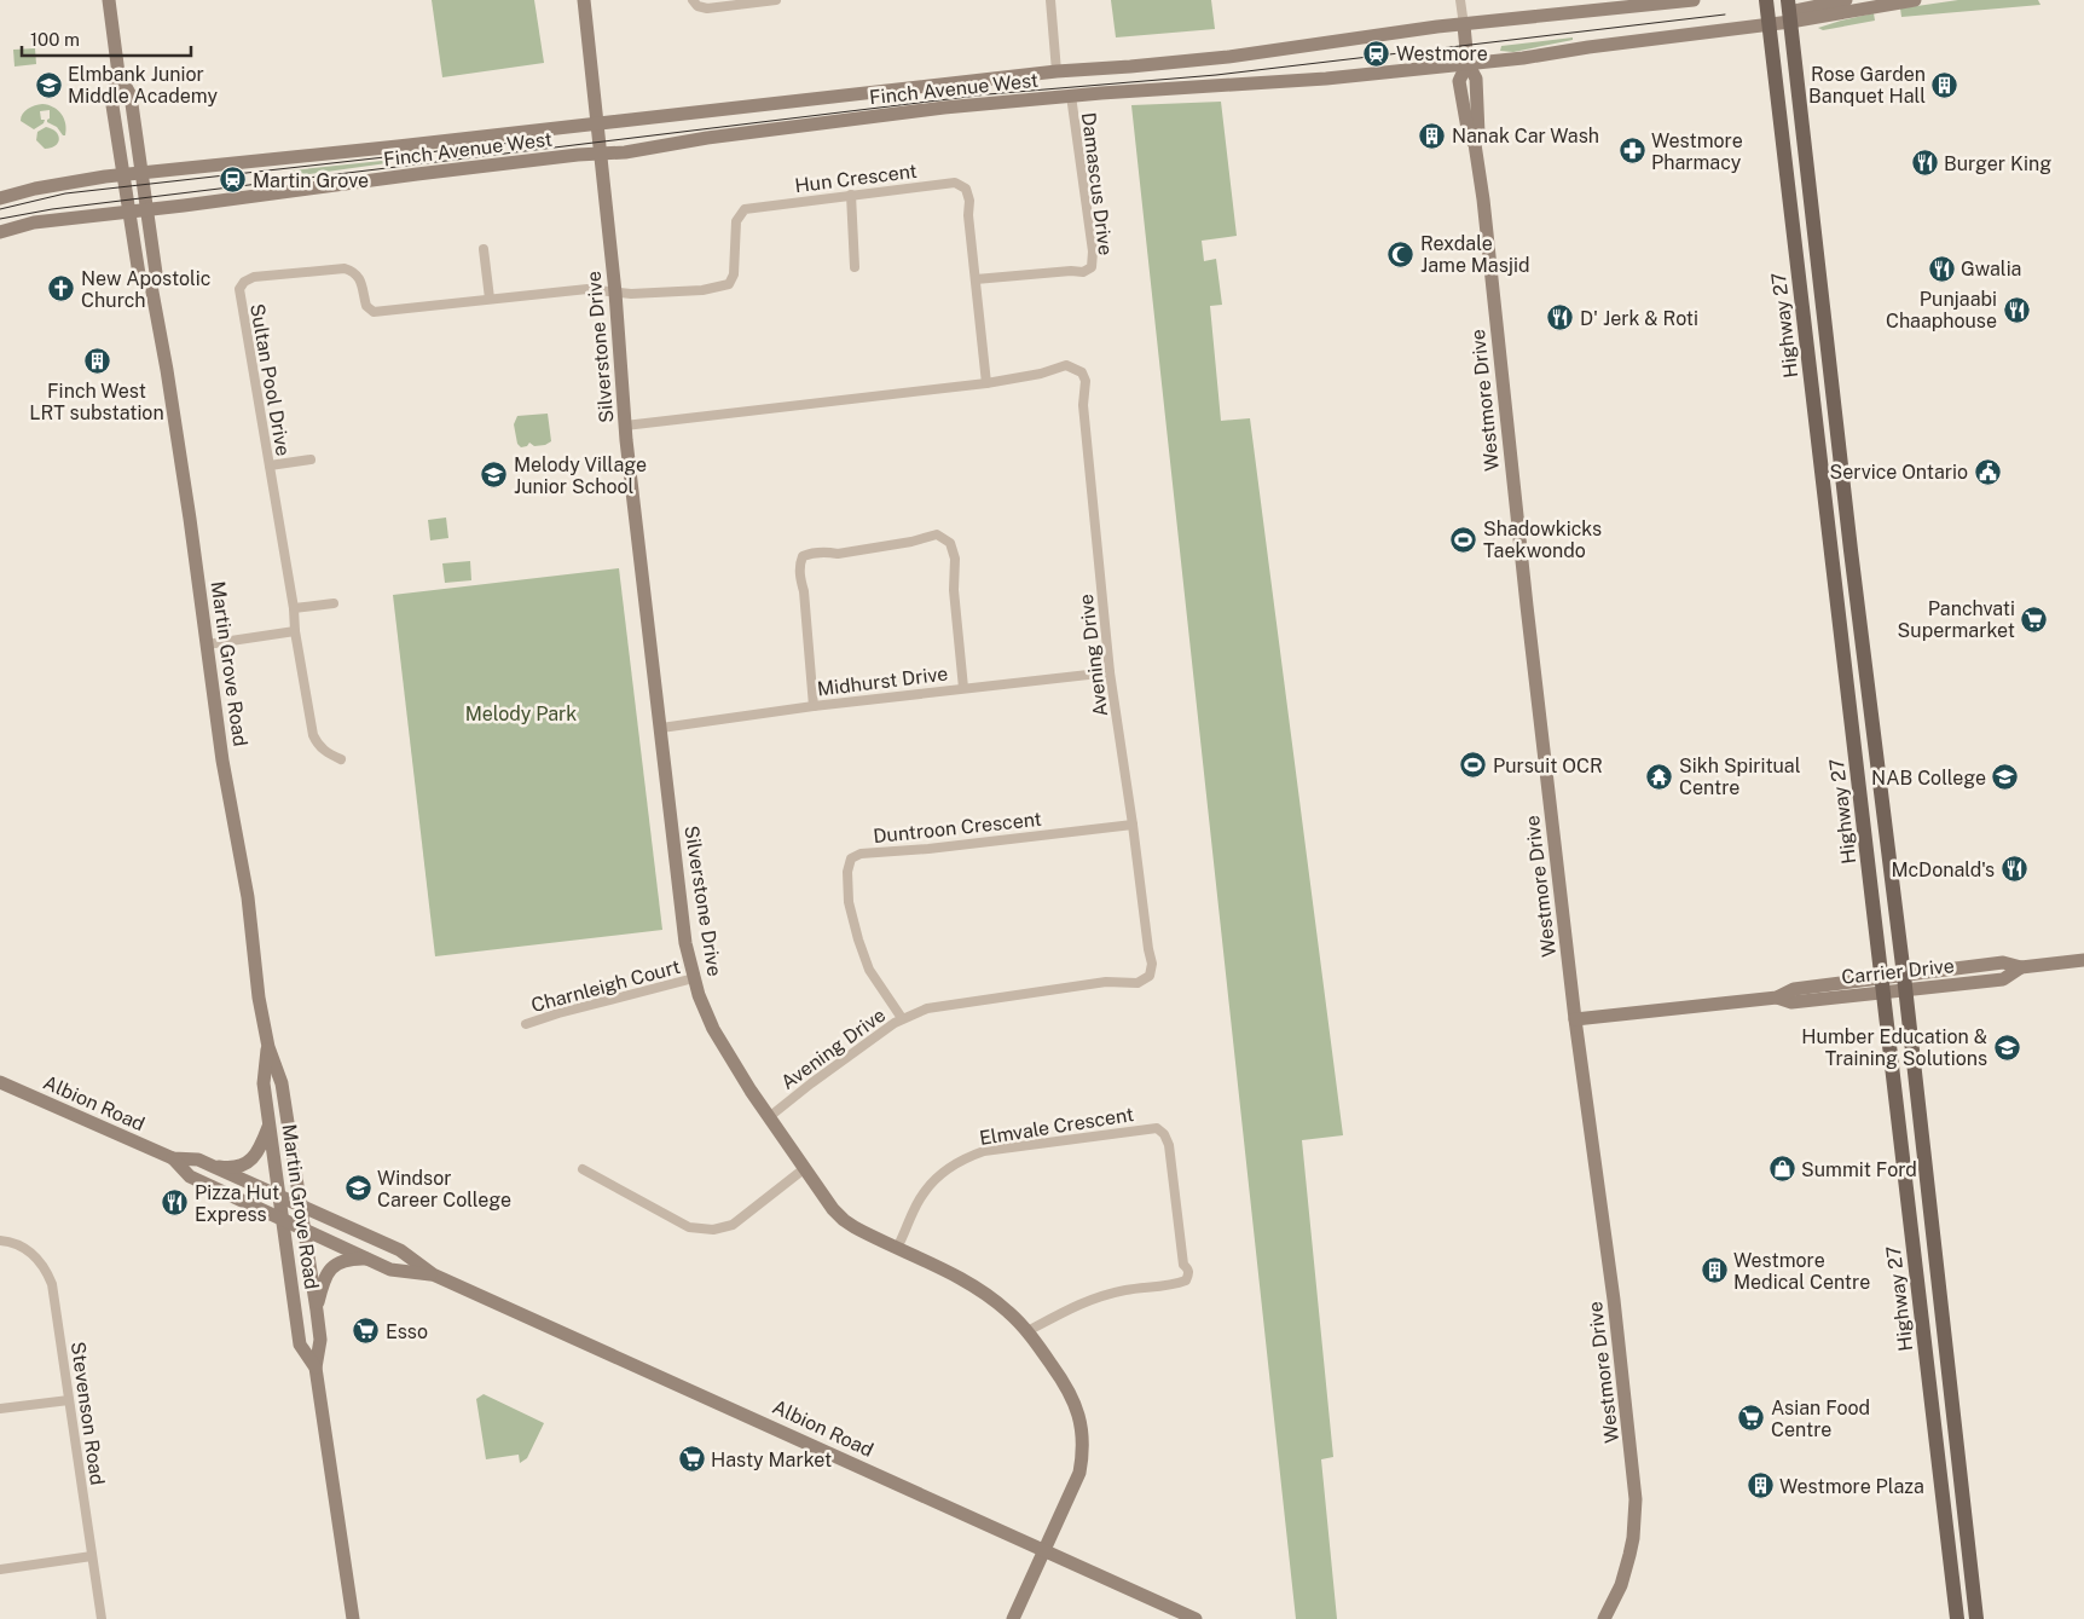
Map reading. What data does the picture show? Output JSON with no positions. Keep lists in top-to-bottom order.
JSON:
{
  "streets": {
    "main road": [
      "Finch Avenue West",
      "Highway 27",
      "Silverstone Drive",
      "Westmore Drive",
      "Martin Grove Road",
      "Carrier Drive",
      "Albion Road"
    ],
    "street": [
      "Hun Crescent",
      "Damascus Drive",
      "Sultan Pool Drive",
      "Avening Drive",
      "Midhurst Drive",
      "Duntroon Crescent",
      "Charnleigh Court",
      "Elmvale Crescent",
      "Stevenson Road"
    ]
  },
  "crossings": [
    ["Finch Avenue West", "Damascus Drive"],
    ["Finch Avenue West", "Highway 27"],
    ["Finch Avenue West", "Silverstone Drive"],
    ["Finch Avenue West", "Westmore Drive"],
    ["Finch Avenue West", "Martin Grove Road"],
    ["Hun Crescent", "Damascus Drive"],
    ["Hun Crescent", "Silverstone Drive"],
    ["Hun Crescent", "Sultan Pool Drive"],
    ["Hun Crescent", "Avening Drive"],
    ["Highway 27", "Carrier Drive"],
    ["Silverstone Drive", "Sultan Pool Drive"],
    ["Silverstone Drive", "Avening Drive"],
    ["Silverstone Drive", "Midhurst Drive"],
    ["Silverstone Drive", "Charnleigh Court"],
    ["Silverstone Drive", "Albion Road"],
    ["Silverstone Drive", "Elmvale Crescent"],
    ["Westmore Drive", "Carrier Drive"],
    ["Avening Drive", "Midhurst Drive"],
    ["Avening Drive", "Duntroon Crescent"],
    ["Martin Grove Road", "Albion Road"]
  ],
  "parks": ["Melody Park"],
  "places": {
    "station": ["Westmore", "Martin Grove"],
    "school or university": [
      "Elmbank Junior Middle Academy",
      "Melody Village Junior School",
      "NAB College",
      "Humber Education & Training Solutions",
      "Windsor Career College"
    ],
    "building": [
      "Rose Garden Banquet Hall",
      "Nanak Car Wash",
      "Finch West LRT substation",
      "Westmore Medical Centre",
      "Westmore Plaza"
    ],
    "pharmacy": ["Westmore Pharmacy"],
    "restaurant": [
      "Burger King",
      "Gwalia",
      "Punjaabi Chaaphouse",
      "D' Jerk & Roti",
      "McDonald's",
      "Pizza Hut Express"
    ],
    "mosque": ["Rexdale Jame Masjid"],
    "church": ["New Apostolic Church"],
    "public building": ["Service Ontario"],
    "sports": ["Shadowkicks Taekwondo", "Pursuit OCR"],
    "supermarket": [
      "Panchvati Supermarket",
      "Esso",
      "Asian Food Centre",
      "Hasty Market"
    ],
    "temple": ["Sikh Spiritual Centre"],
    "shop": ["Summit Ford"]
  },
  "scale_bar": "100 m"
}
